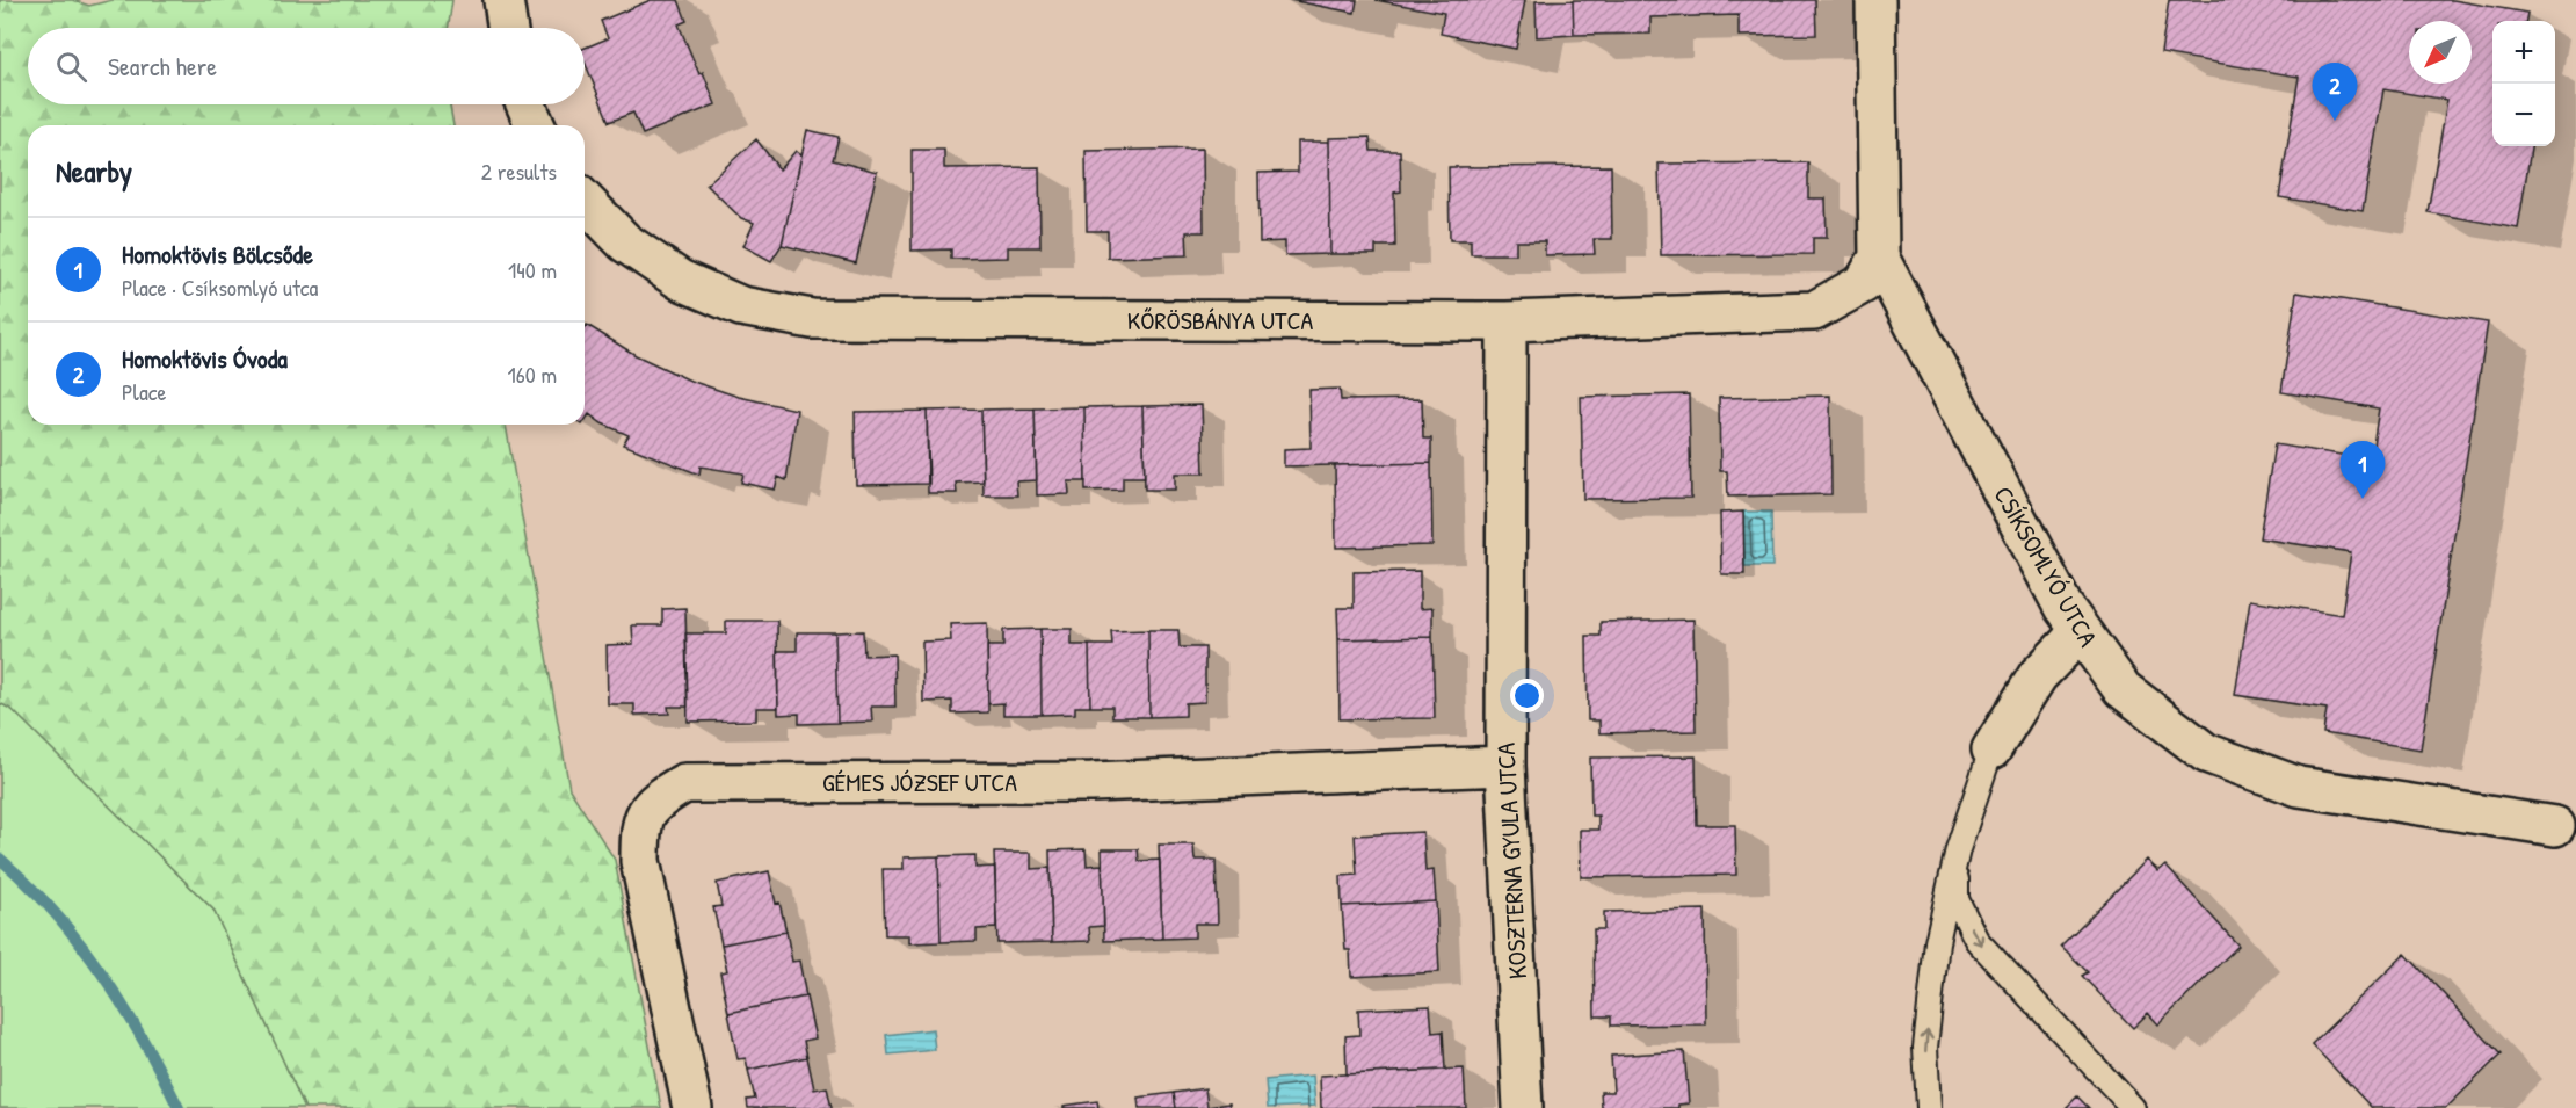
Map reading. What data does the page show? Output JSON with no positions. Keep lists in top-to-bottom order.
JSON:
{
  "streets": {
    "street": [
      "KŐRÖSBÁNYA UTCA",
      "CSÍKSOMLYÓ UTCA",
      "GÉMES JÓZSEF UTCA",
      "KOSZTERNA GYULA UTCA"
    ]
  },
  "crossings": [
    ["KŐRÖSBÁNYA UTCA", "CSÍKSOMLYÓ UTCA"],
    ["KŐRÖSBÁNYA UTCA", "KOSZTERNA GYULA UTCA"],
    ["GÉMES JÓZSEF UTCA", "KOSZTERNA GYULA UTCA"]
  ],
  "north": "bottom left",
  "page": {
    "map_buttons": ["+", "−"],
    "search": "Search here",
    "pins": ["2", "1"],
    "heading": ["Nearby", "2 results"],
    "list": [
      {
        "mark": "1",
        "name": "Homoktövis Bölcsőde",
        "note": "Place · Csíksomlyó utca",
        "value": "140 m"
      },
      {
        "mark": "2",
        "name": "Homoktövis Óvoda",
        "note": "Place",
        "value": "160 m"
      }
    ]
  }
}
